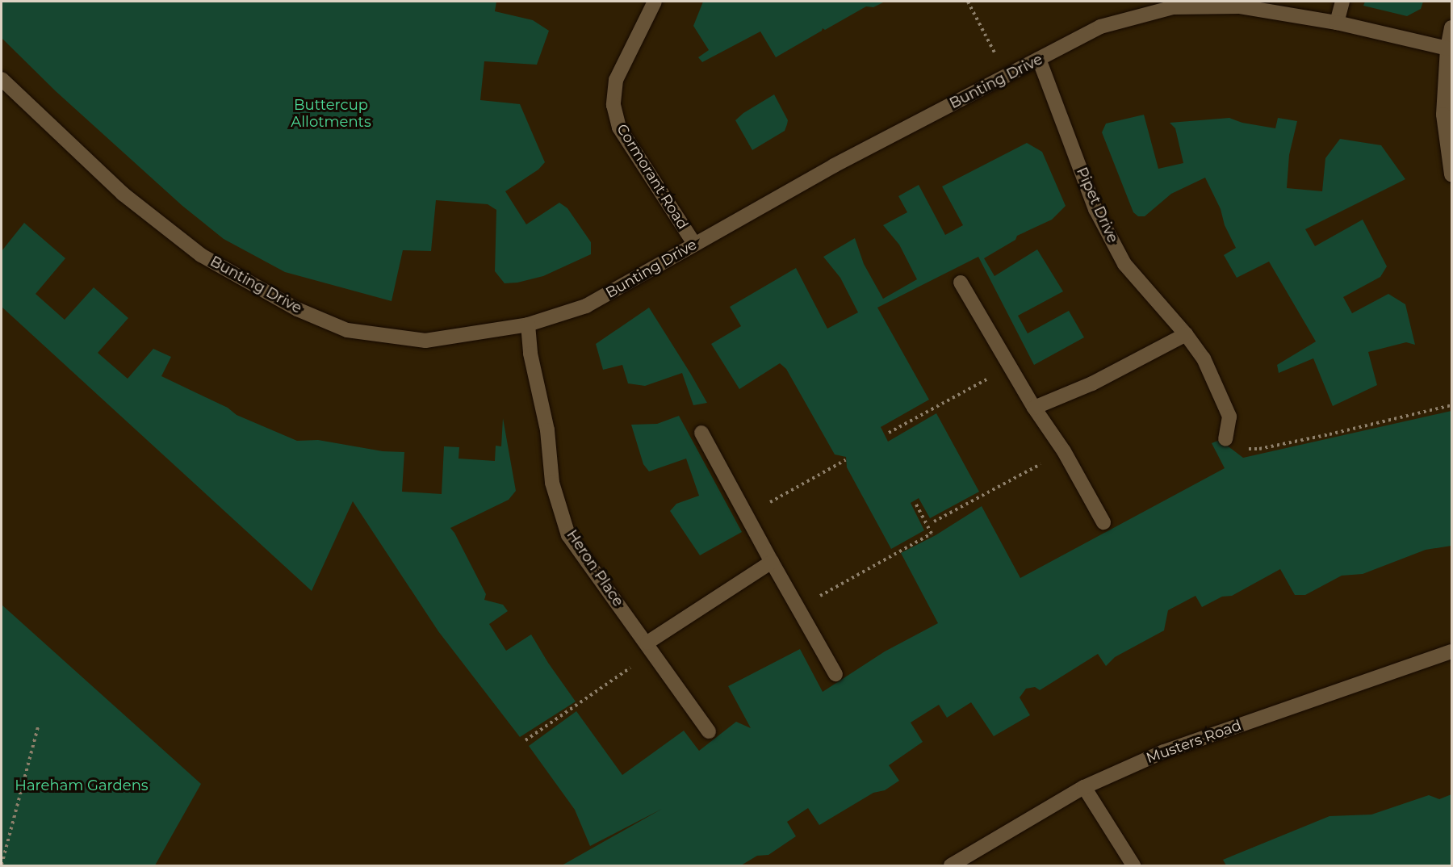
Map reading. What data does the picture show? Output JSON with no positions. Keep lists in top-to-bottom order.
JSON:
{
  "streets": {
    "street": [
      "Bunting Drive",
      "Cormorant Road",
      "Pipet Drive",
      "Heron Place",
      "Musters Road"
    ]
  },
  "crossings": [
    ["Bunting Drive", "Cormorant Road"],
    ["Bunting Drive", "Pipet Drive"],
    ["Bunting Drive", "Heron Place"]
  ],
  "parks": ["Buttercup Allotments", "Hareham Gardens"]
}
